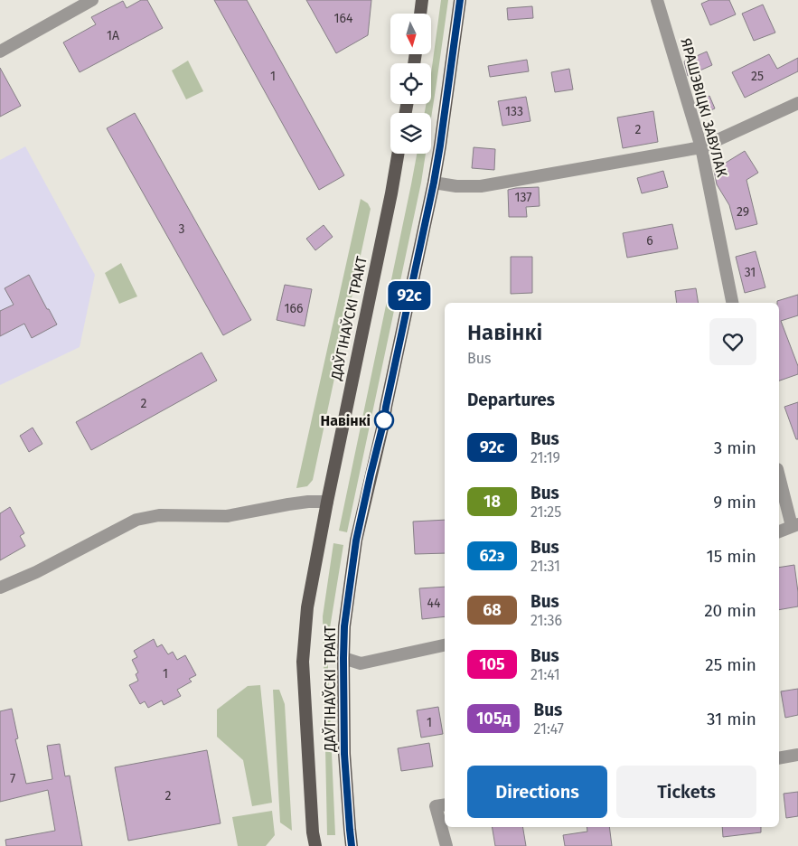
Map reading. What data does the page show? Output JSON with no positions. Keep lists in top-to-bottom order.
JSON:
{
  "streets": {
    "main road": ["ДАЎГІНАЎСКІ ТРАКТ"],
    "street": ["ЯРАШЭВІЦКІ ЗАВУЛАК"]
  },
  "places": ["Навінкі"],
  "lines": ["bus line 92с"],
  "house_numbers": [
    "164",
    "1А",
    "1",
    "25",
    "133",
    "2",
    "137",
    "29",
    "3",
    "6",
    "31",
    "166",
    "2",
    "44",
    "1",
    "1",
    "7",
    "2"
  ],
  "north": "bottom",
  "page": {
    "on_map": "92с",
    "heading": [
      ["Навінкі", "Bus"],
      "Departures"
    ],
    "list": [
      {
        "mark": "92с",
        "name": "Bus",
        "note": "21:19",
        "value": "3 min"
      },
      {
        "mark": "18",
        "name": "Bus",
        "note": "21:25",
        "value": "9 min"
      },
      {
        "mark": "62э",
        "name": "Bus",
        "note": "21:31",
        "value": "15 min"
      },
      {
        "mark": "68",
        "name": "Bus",
        "note": "21:36",
        "value": "20 min"
      },
      {
        "mark": "105",
        "name": "Bus",
        "note": "21:41",
        "value": "25 min"
      },
      {
        "mark": "105д",
        "name": "Bus",
        "note": "21:47",
        "value": "31 min"
      }
    ],
    "buttons": ["Directions", "Tickets"]
  }
}
